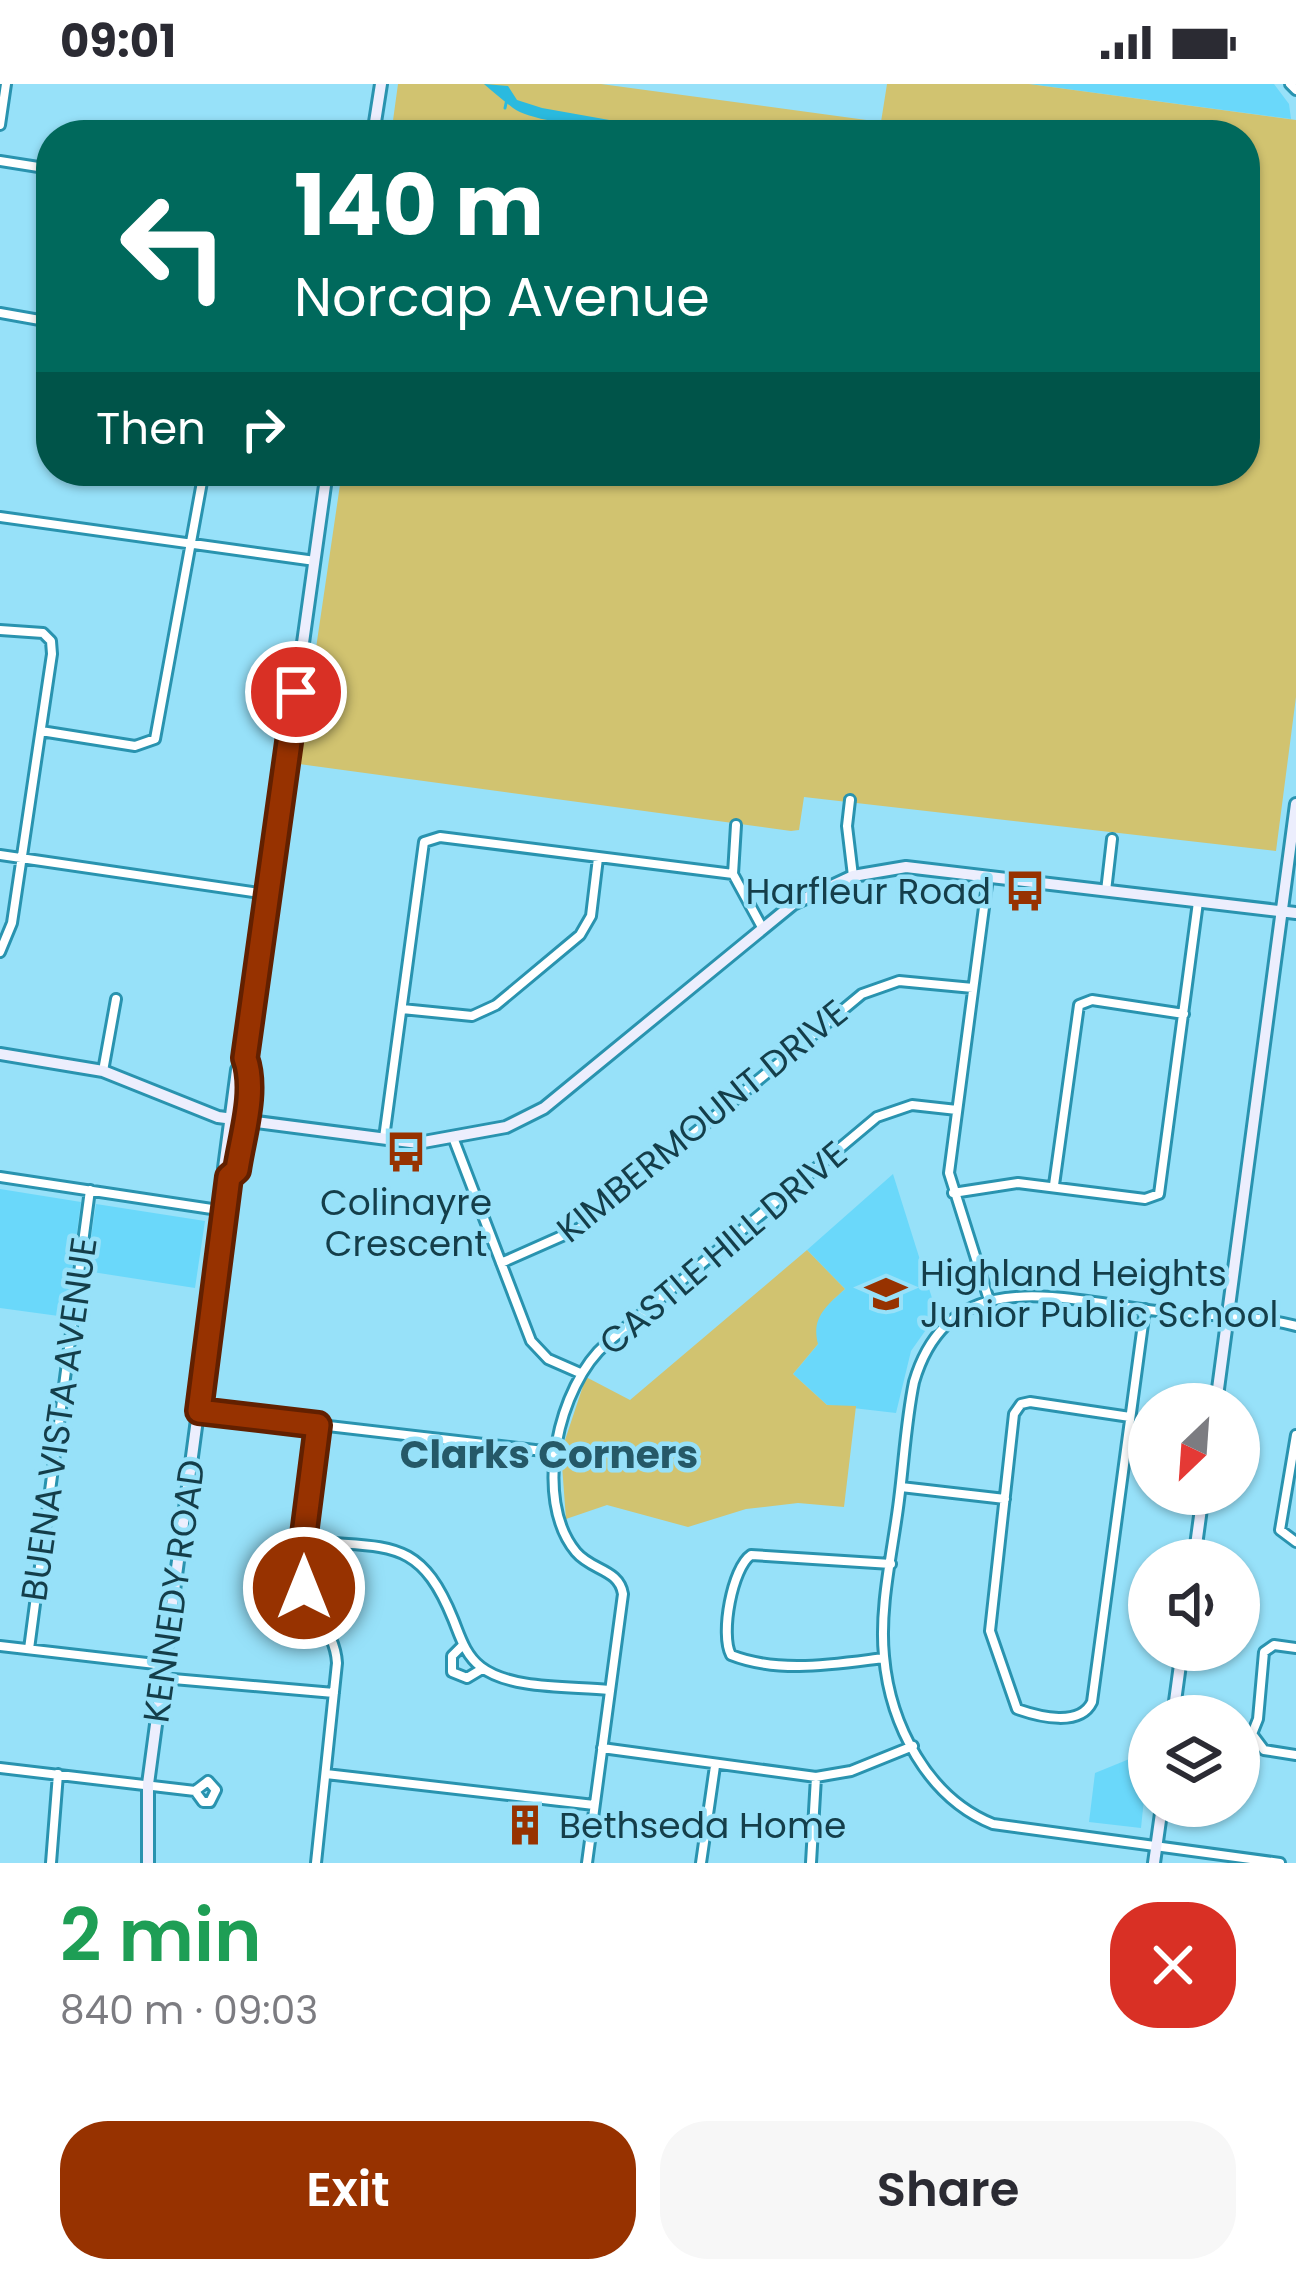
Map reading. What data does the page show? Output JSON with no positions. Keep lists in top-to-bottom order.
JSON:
{
  "streets": {
    "main road": ["KENNEDY ROAD"],
    "street": ["KIMBERMOUNT DRIVE", "CASTLE HILL DRIVE", "BUENA VISTA AVENUE"]
  },
  "districts": ["Clarks Corners"],
  "places": {
    "bus stop": ["Harfleur Road", "Colinayre Crescent"],
    "school or university": ["Highland Heights Junior Public School"],
    "building": ["Bethseda Home"]
  },
  "north": "bottom left",
  "page": {
    "status": "09:01",
    "turn": ["140 m", "Norcap Avenue"],
    "then": "Then",
    "heading": ["2 min", "840 m · 09:03"],
    "buttons": ["Exit", "Share"]
  }
}
